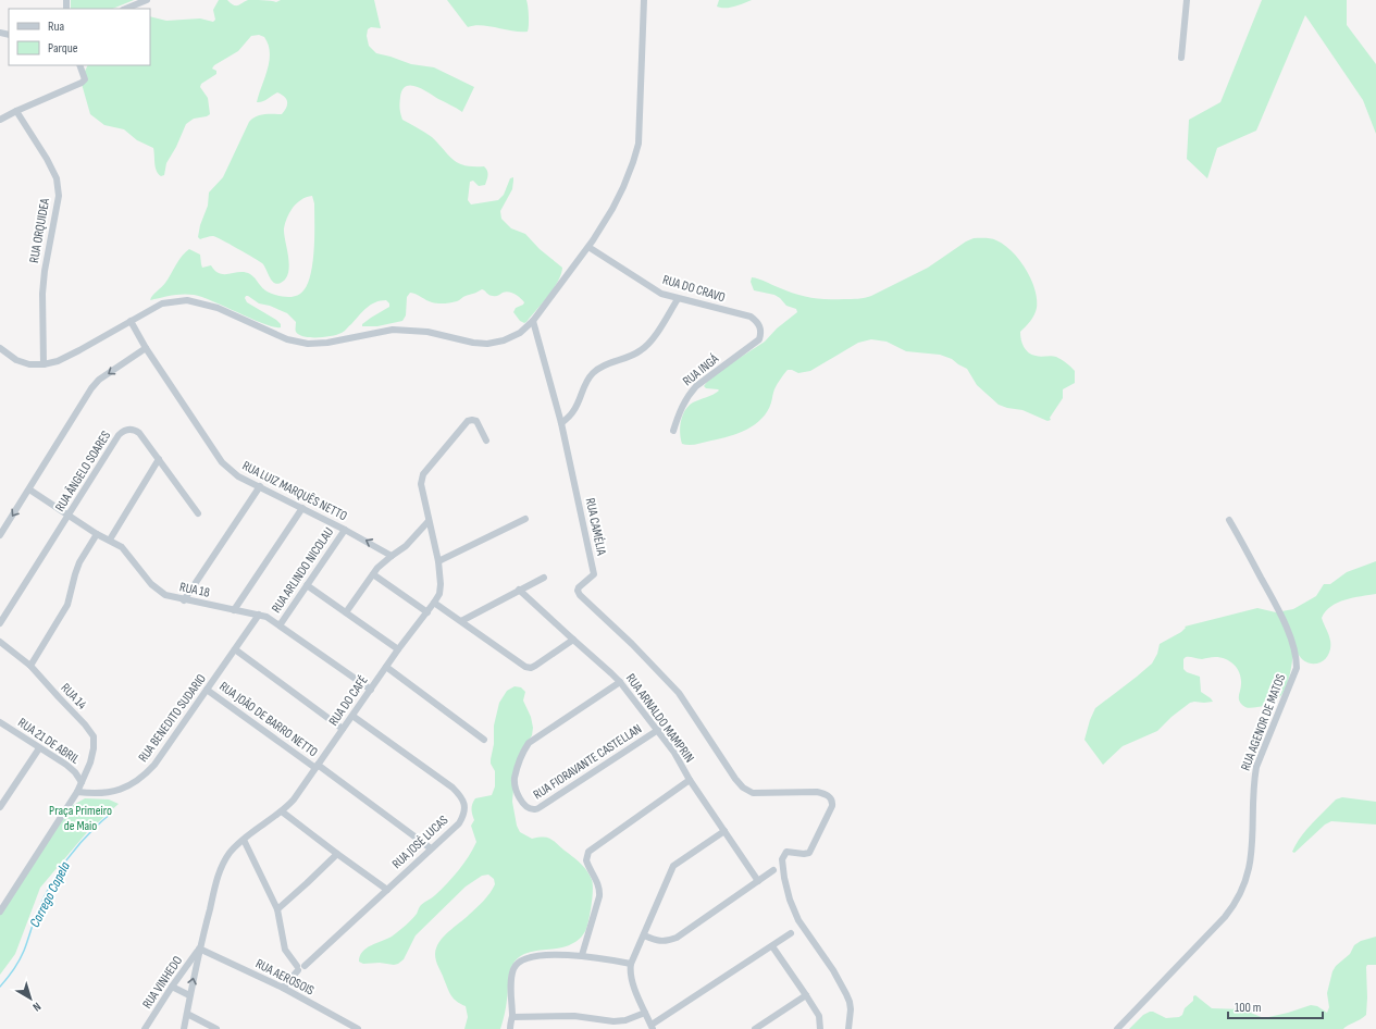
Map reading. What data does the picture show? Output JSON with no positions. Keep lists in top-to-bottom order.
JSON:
{
  "streets": {
    "street": [
      "RUA ORQUIDEA",
      "RUA DO CRAVO",
      "RUA INGÁ",
      "RUA ÂNGELO SOARES",
      "RUA LUIZ MARQUÊS NETTO",
      "RUA CAMÉLIA",
      "RUA ARLINDO NICOLAU",
      "RUA 18",
      "RUA 14",
      "RUA DO CAFÉ",
      "RUA BENEDITO SUDARIO",
      "RUA ARNALDO MAMPRIN",
      "RUA JOÃO DE BARRO NETTO",
      "RUA AGENOR DE MATOS",
      "RUA 21 DE ABRIL",
      "RUA FIORAVANTE CASTELLAN",
      "RUA JOSÉ LUCAS",
      "RUA AEROSOIS",
      "RUA VINHEDO"
    ]
  },
  "crossings": [
    ["RUA DO CRAVO", "RUA INGÁ"],
    ["RUA ÂNGELO SOARES", "RUA 18"],
    ["RUA LUIZ MARQUÊS NETTO", "RUA ARLINDO NICOLAU"],
    ["RUA ARLINDO NICOLAU", "RUA 18"],
    ["RUA 18", "RUA DO CAFÉ"],
    ["RUA 18", "RUA BENEDITO SUDARIO"],
    ["RUA 14", "RUA 21 DE ABRIL"],
    ["RUA DO CAFÉ", "RUA JOÃO DE BARRO NETTO"],
    ["RUA DO CAFÉ", "RUA JOSÉ LUCAS"],
    ["RUA DO CAFÉ", "RUA AEROSOIS"],
    ["RUA DO CAFÉ", "RUA VINHEDO"],
    ["RUA BENEDITO SUDARIO", "RUA JOÃO DE BARRO NETTO"],
    ["RUA ARNALDO MAMPRIN", "RUA FIORAVANTE CASTELLAN"],
    ["RUA JOÃO DE BARRO NETTO", "RUA JOSÉ LUCAS"],
    ["RUA JOSÉ LUCAS", "RUA AEROSOIS"],
    ["RUA AEROSOIS", "RUA VINHEDO"]
  ],
  "water": ["Corrego Capela"],
  "parks": ["Praça Primeiro de Maio"],
  "legend": ["Rua", "Parque"],
  "scale_bar": "100 m",
  "north": "bottom right"
}
